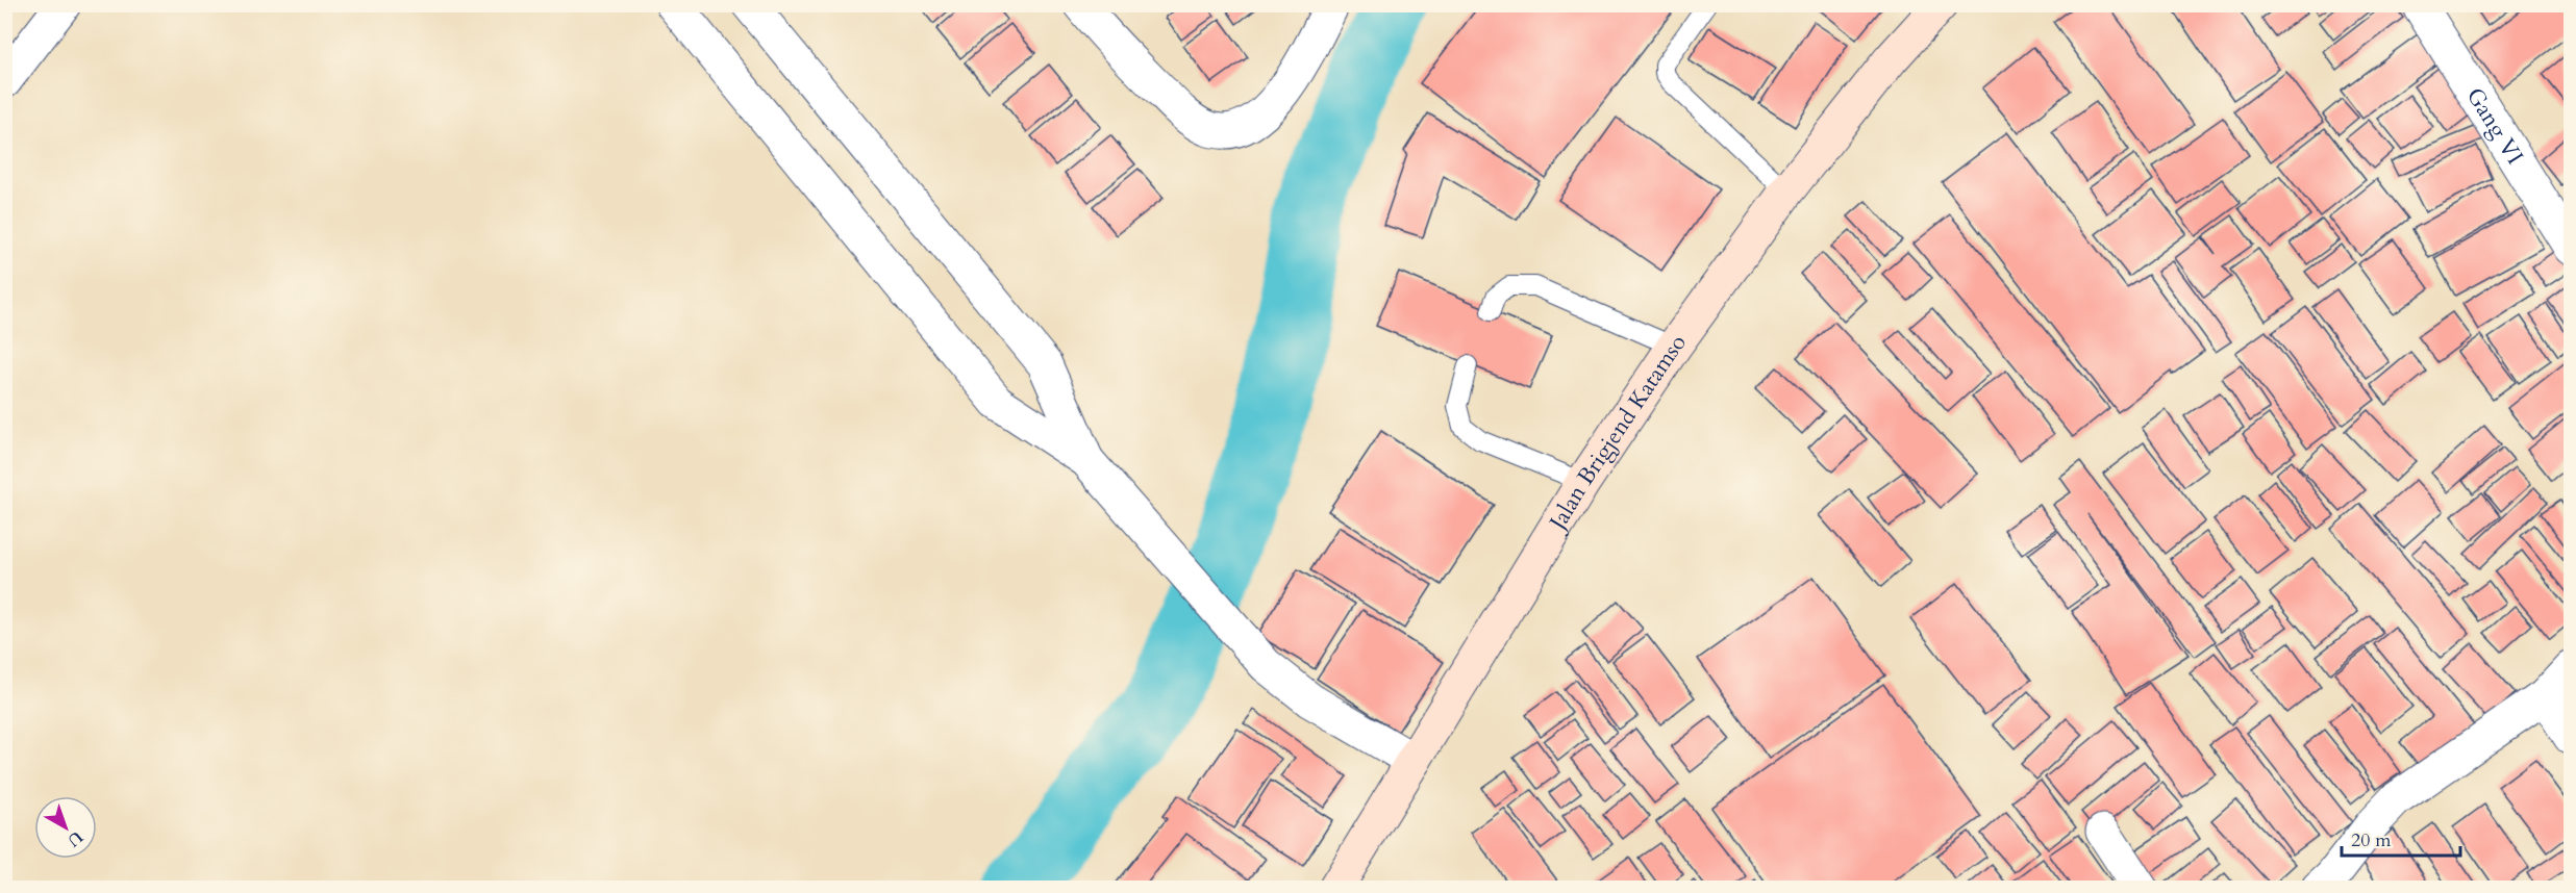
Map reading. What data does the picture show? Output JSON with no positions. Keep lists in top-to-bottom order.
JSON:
{
  "streets": {
    "street": ["Gang VI", "Jalan Brigjend Katamso"]
  },
  "scale_bar": "20 m",
  "north": "bottom right"
}
